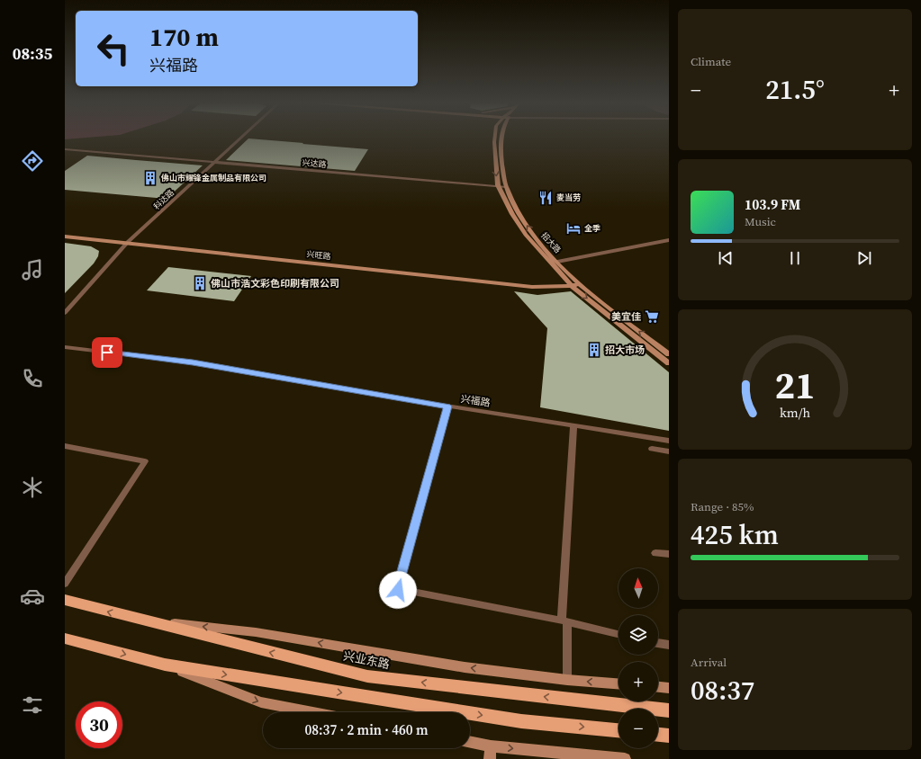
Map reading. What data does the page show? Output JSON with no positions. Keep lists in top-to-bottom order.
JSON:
{
  "streets": {
    "main road": ["招大路", "兴旺路", "兴业东路"],
    "street": ["兴达路", "科达路", "兴福路"]
  },
  "crossings": [
    ["兴达路", "科达路"],
    ["兴达路", "招大路"],
    ["科达路", "兴旺路"],
    ["招大路", "兴旺路"]
  ],
  "places": {
    "building": ["佛山市耀锋金属制品有限公司", "佛山市浩文彩色印刷有限公司", "招大市场"],
    "restaurant": ["麦当劳"],
    "hotel": ["全季"],
    "supermarket": ["美宜佳"]
  },
  "north": "top",
  "page": {
    "tabs": "08:35",
    "tile": [
      "Climate",
      ["Range · 85%", "425 km"],
      ["Arrival", "08:37"]
    ],
    "turn": ["170 m", "兴福路"],
    "heat": ["−", "21.5°", "+"],
    "song": ["103.9 FM", "Music"],
    "map_buttons": ["+", "−"],
    "limit": "30",
    "trip": "08:37 · 2 min · 460 m",
    "gauge": ["21", "km/h"]
  }
}
